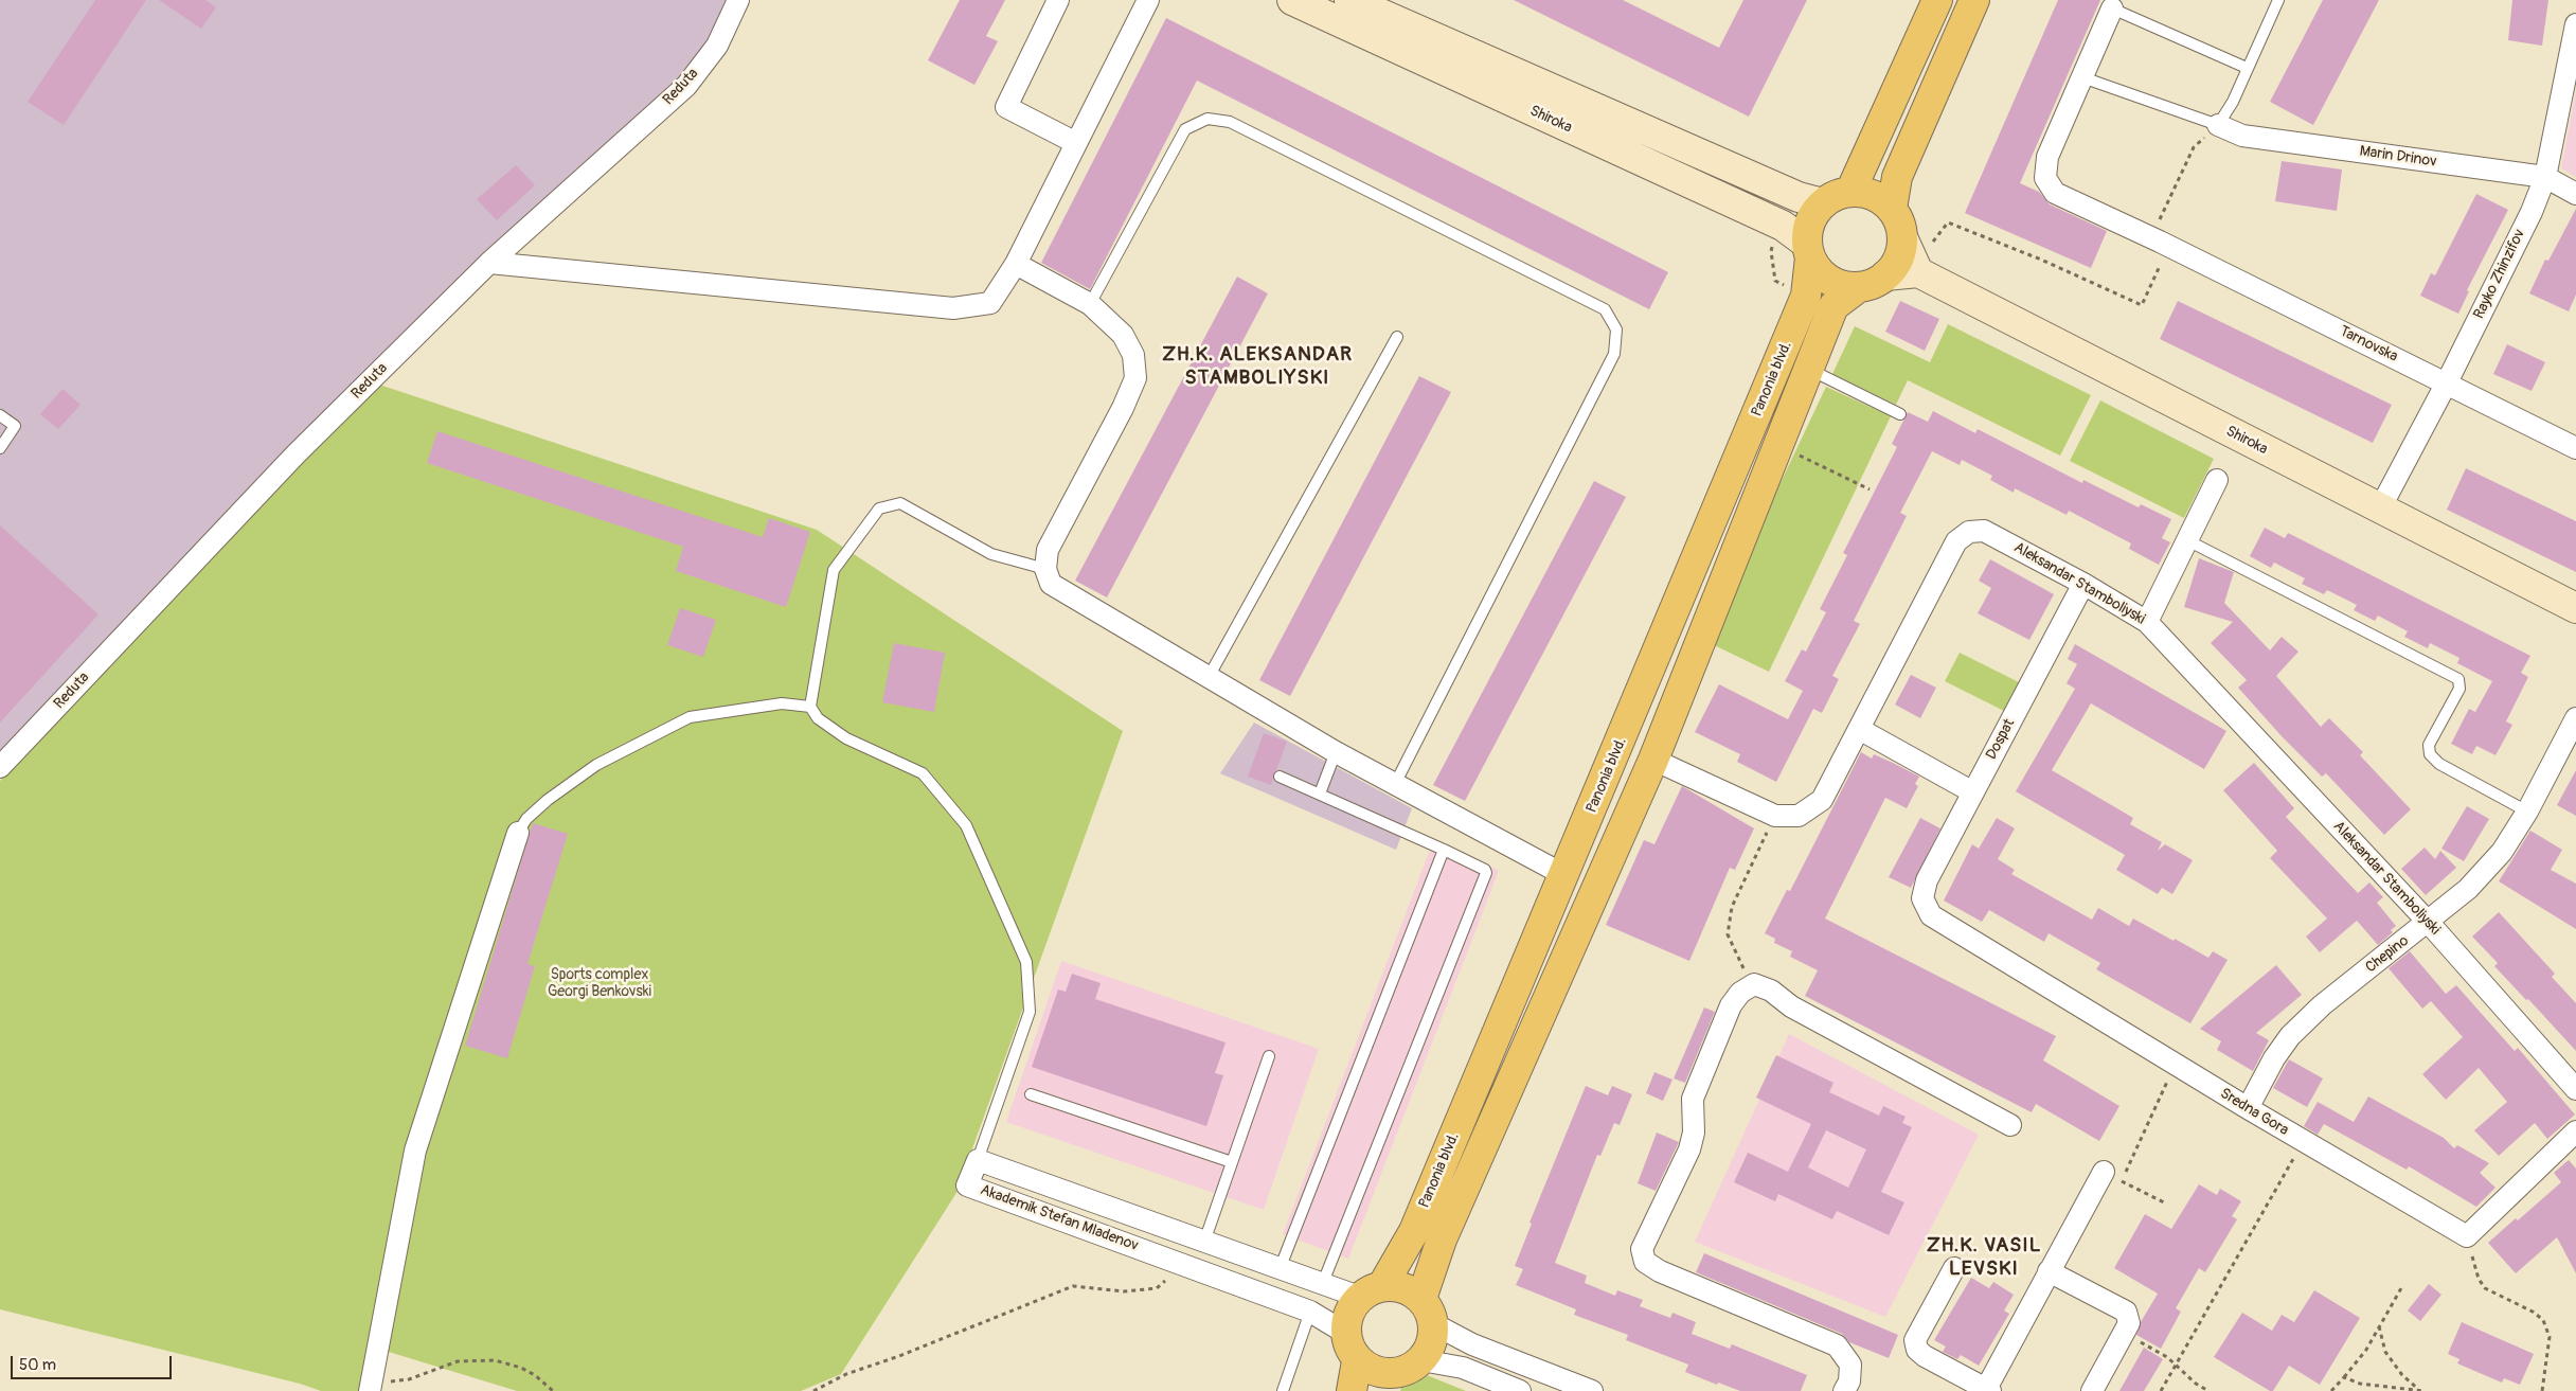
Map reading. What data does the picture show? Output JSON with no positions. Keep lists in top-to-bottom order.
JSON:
{
  "streets": {
    "main road": ["Shiroka", "Panonia blvd."],
    "street": [
      "Reduta",
      "Marin Drinov",
      "Rayko Zhinzifov",
      "Tarnovska",
      "Aleksandar Stamboliyski",
      "Dospat",
      "Chepino",
      "Sredna Gora",
      "Akademik Stefan Mladenov"
    ]
  },
  "crossings": [
    ["Shiroka", "Rayko Zhinzifov"],
    ["Shiroka", "Panonia blvd."],
    ["Marin Drinov", "Rayko Zhinzifov"],
    ["Rayko Zhinzifov", "Tarnovska"],
    ["Panonia blvd.", "Aleksandar Stamboliyski"],
    ["Panonia blvd.", "Akademik Stefan Mladenov"],
    ["Aleksandar Stamboliyski", "Dospat"],
    ["Aleksandar Stamboliyski", "Chepino"],
    ["Dospat", "Sredna Gora"],
    ["Chepino", "Sredna Gora"]
  ],
  "districts": ["ZH.K. ALEKSANDAR STAMBOLIYSKI", "ZH.K. VASIL LEVSKI"],
  "parks": ["Sports complex Georgi Benkovski"],
  "scale_bar": "50 m"
}
